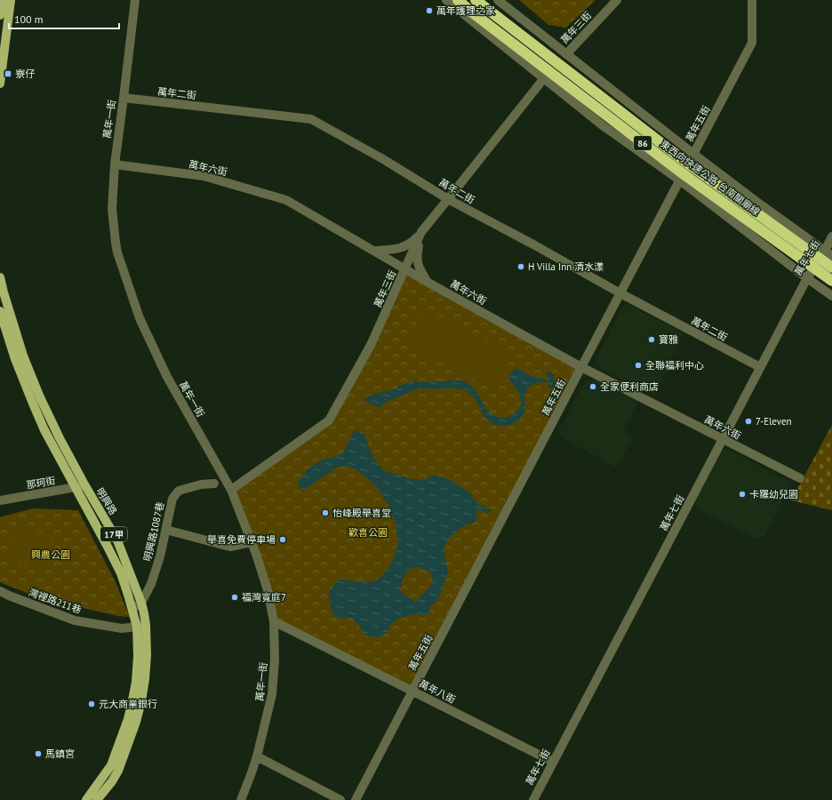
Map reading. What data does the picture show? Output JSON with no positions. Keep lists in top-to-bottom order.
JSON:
{
  "streets": {
    "highway": ["86", "東西向快速公路 台南關廟線"],
    "main road": ["明興路", "17甲"],
    "street": [
      "萬年三街",
      "萬年二街",
      "萬年一街",
      "萬年五街",
      "萬年六街",
      "萬年七街",
      "那珂街",
      "明興路1087巷",
      "灣裡路211巷",
      "萬年八街"
    ]
  },
  "crossings": [
    ["萬年三街", "萬年二街"],
    ["萬年三街", "萬年一街"],
    ["萬年三街", "萬年六街"],
    ["萬年二街", "萬年一街"],
    ["萬年二街", "萬年五街"],
    ["萬年二街", "萬年七街"],
    ["萬年一街", "萬年六街"],
    ["萬年一街", "萬年八街"],
    ["萬年五街", "萬年六街"],
    ["萬年五街", "萬年八街"],
    ["萬年六街", "萬年七街"],
    ["萬年七街", "萬年八街"],
    ["那珂街", "明興路"],
    ["明興路", "明興路1087巷"],
    ["明興路", "灣裡路211巷"]
  ],
  "parks": ["歡喜公園", "興農公園"],
  "places": {
    "other": [
      "萬年護理之家",
      "H Villa Inn 清水漾",
      "寶雅",
      "全聯福利中心",
      "全家便利商店",
      "7-Eleven",
      "卡羅幼兒園",
      "怡峰殿舉喜堂",
      "舉喜免費停車場",
      "福灣寬庭7",
      "元大商業銀行",
      "馬鎮宮"
    ],
    "transit": ["寮仔"]
  },
  "scale_bar": "100 m"
}
